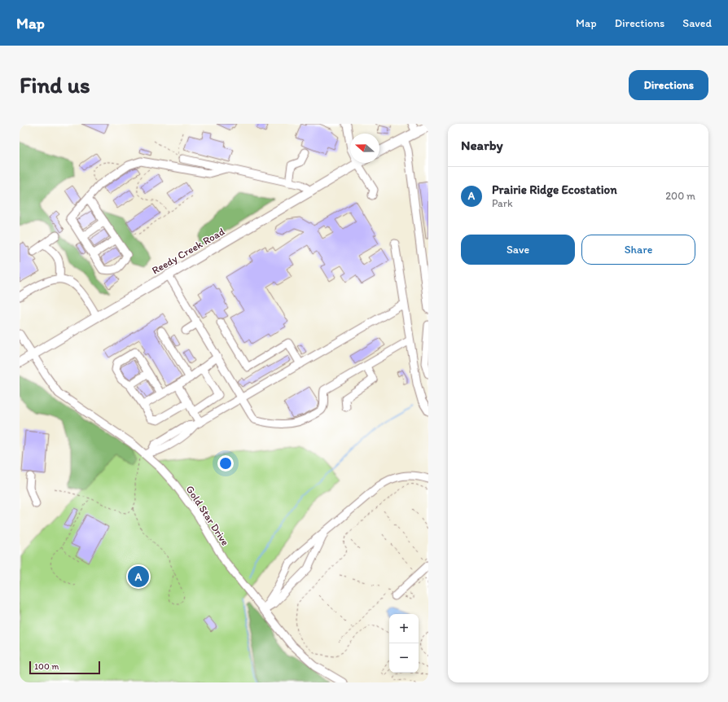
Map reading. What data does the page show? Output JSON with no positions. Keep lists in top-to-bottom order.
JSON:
{
  "streets": {
    "main road": ["Reedy Creek Road"],
    "street": ["Gold Star Drive"]
  },
  "crossings": [
    ["Reedy Creek Road", "Gold Star Drive"]
  ],
  "scale_bar": "100 m",
  "north": "left",
  "page": {
    "header": "Map",
    "nav": ["Map", "Directions", "Saved"],
    "buttons": [
      "Directions",
      ["Save", "Share"]
    ],
    "title": "Find us",
    "heading": "Nearby",
    "list": [
      {
        "mark": "A",
        "name": "Prairie Ridge Ecostation",
        "note": "Park",
        "value": "200 m"
      }
    ],
    "pins": "A",
    "map_buttons": ["+", "−"],
    "scale": "100 m"
  }
}
